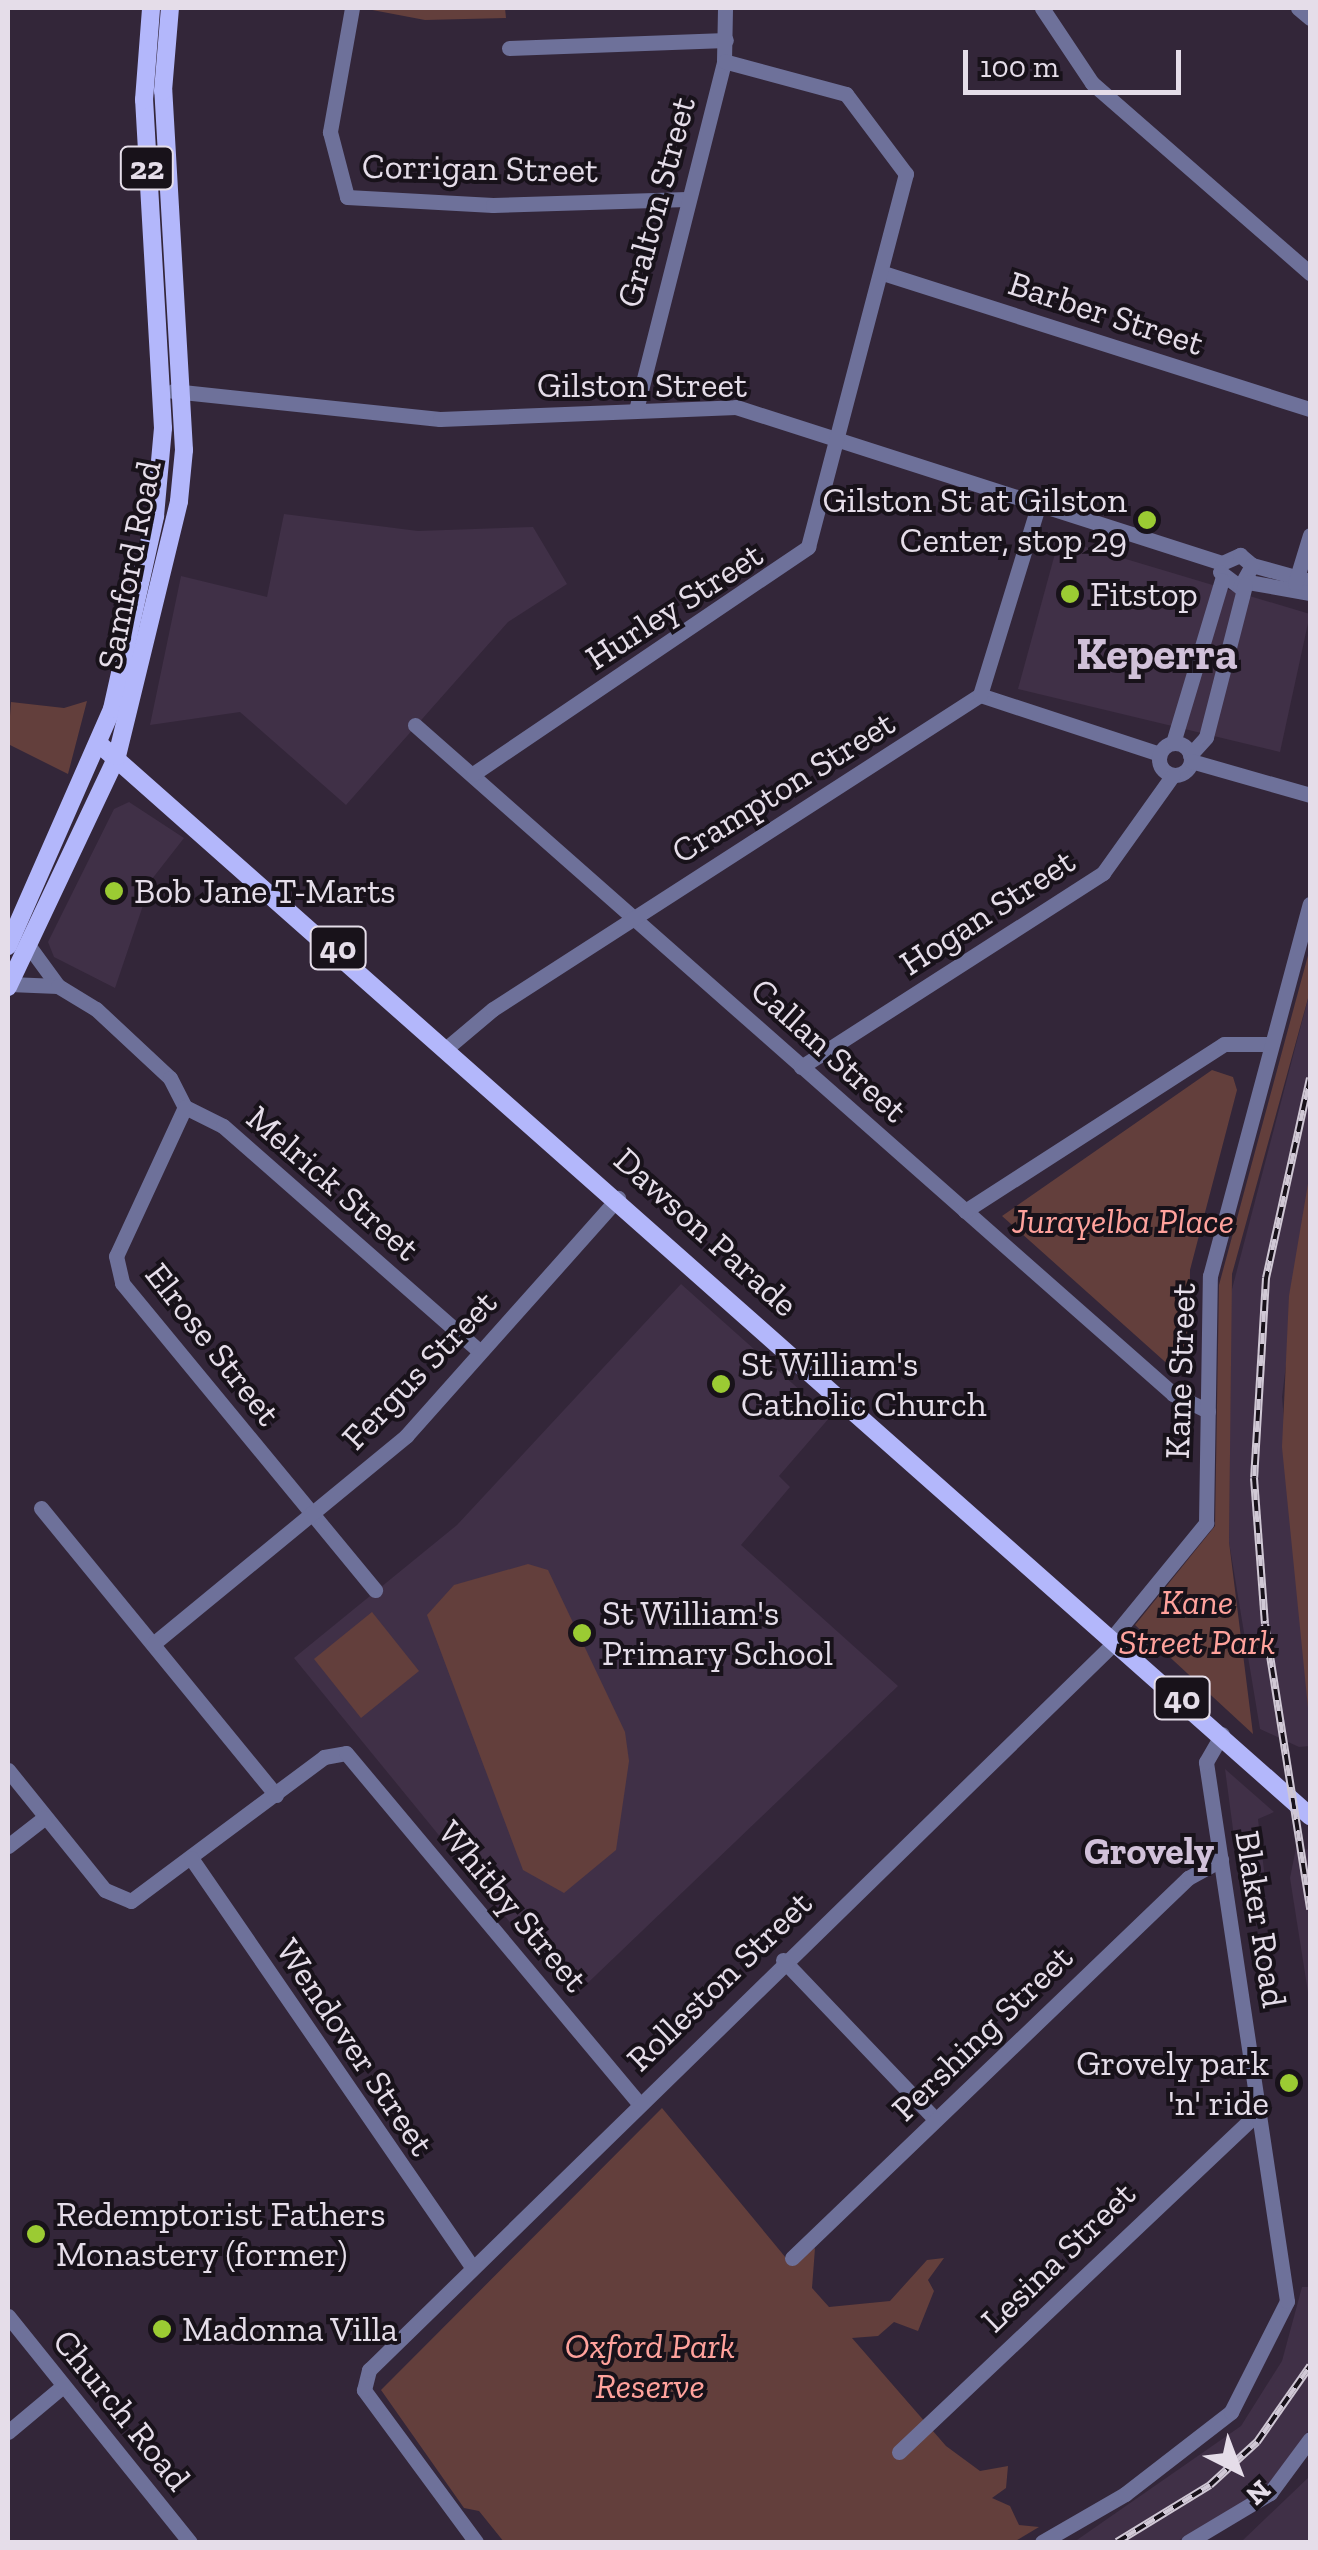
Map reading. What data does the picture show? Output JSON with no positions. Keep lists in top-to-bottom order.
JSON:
{
  "streets": {
    "main road": [
      "22",
      "Samford Road",
      "40",
      "Dawson Parade"
    ],
    "street": [
      "Corrigan Street",
      "Gralton Street",
      "Barber Street",
      "Gilston Street",
      "Hurley Street",
      "Crampton Street",
      "Hogan Street",
      "Callan Street",
      "Melrick Street",
      "Elrose Street",
      "Fergus Street",
      "Kane Street",
      "Whitby Street",
      "Blaker Road",
      "Rolleston Street",
      "Pershing Street",
      "Wendover Street",
      "Lesina Street",
      "Church Road"
    ]
  },
  "crossings": [
    ["Corrigan Street", "Gralton Street"],
    ["Gralton Street", "Gilston Street"],
    ["Gralton Street", "Hurley Street"],
    ["Barber Street", "Hurley Street"],
    ["Gilston Street", "Samford Road"],
    ["Gilston Street", "Hurley Street"],
    ["Samford Road", "Melrick Street"],
    ["Samford Road", "Dawson Parade"],
    ["Hurley Street", "Callan Street"],
    ["Crampton Street", "Callan Street"],
    ["Crampton Street", "Dawson Parade"],
    ["Hogan Street", "Callan Street"],
    ["Callan Street", "Kane Street"],
    ["Melrick Street", "Elrose Street"],
    ["Melrick Street", "Fergus Street"],
    ["Dawson Parade", "Fergus Street"],
    ["Dawson Parade", "Kane Street"],
    ["Dawson Parade", "Blaker Road"],
    ["Dawson Parade", "Rolleston Street"],
    ["Elrose Street", "Fergus Street"],
    ["Kane Street", "Rolleston Street"],
    ["Whitby Street", "Rolleston Street"],
    ["Blaker Road", "Pershing Street"],
    ["Blaker Road", "Lesina Street"],
    ["Rolleston Street", "Wendover Street"]
  ],
  "districts": ["Keperra", "Grovely"],
  "parks": ["Jurayelba Place", "Kane Street Park", "Oxford Park Reserve"],
  "places": [
    "Gilston St at Gilston Center, stop 29",
    "Fitstop",
    "Bob Jane T-Marts",
    "St William's Catholic Church",
    "St William's Primary School",
    "Grovely park 'n' ride",
    "Redemptorist Fathers Monastery (former)",
    "Madonna Villa"
  ],
  "scale_bar": "100 m",
  "north": "bottom right"
}
